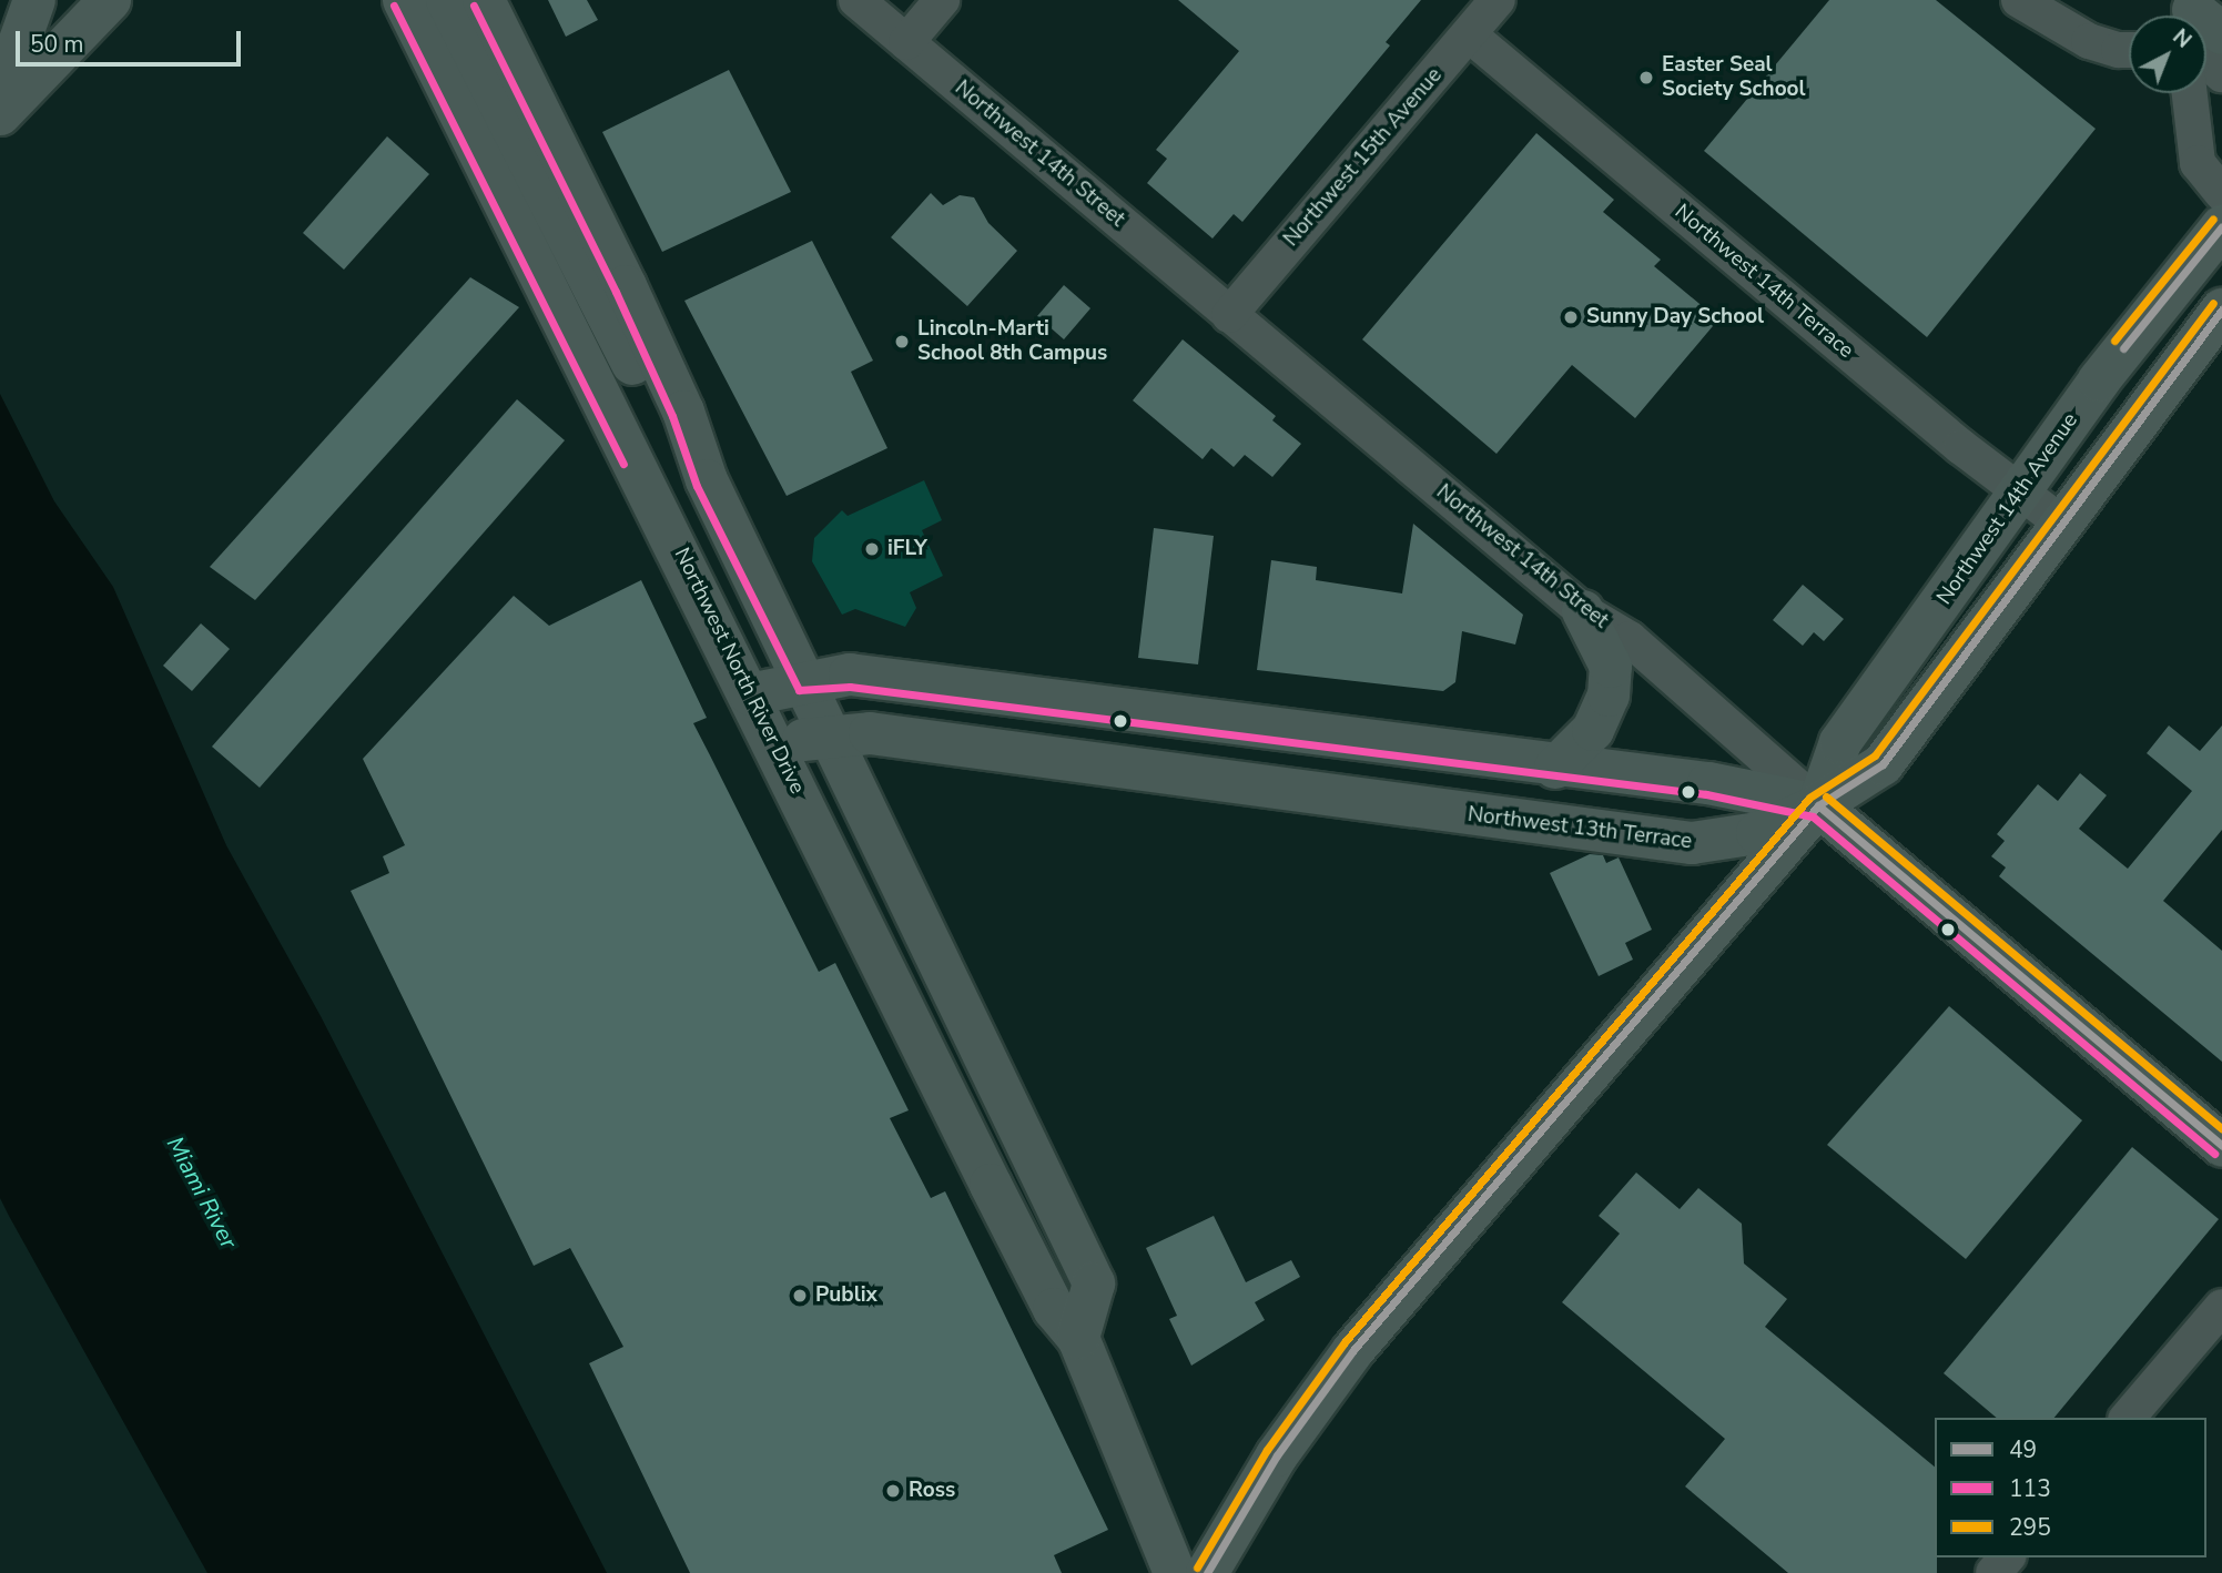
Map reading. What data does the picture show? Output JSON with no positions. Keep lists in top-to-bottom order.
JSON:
{
  "streets": {
    "main road": [
      "Northwest 14th Street",
      "Northwest 14th Avenue",
      "Northwest North River Drive",
      "Northwest 13th Terrace"
    ],
    "street": ["Northwest 15th Avenue", "Northwest 14th Terrace"]
  },
  "crossings": [
    ["Northwest 14th Street", "Northwest 15th Avenue"],
    ["Northwest 14th Street", "Northwest 14th Avenue"],
    ["Northwest 14th Street", "Northwest 13th Terrace"],
    ["Northwest 15th Avenue", "Northwest 14th Terrace"],
    ["Northwest 14th Terrace", "Northwest 14th Avenue"],
    ["Northwest 14th Avenue", "Northwest 13th Terrace"],
    ["Northwest North River Drive", "Northwest 13th Terrace"]
  ],
  "water": ["Miami River"],
  "places": [
    "Easter Seal Society School",
    "Sunny Day School",
    "Lincoln-Marti School 8th Campus",
    "iFLY",
    "Publix",
    "Ross"
  ],
  "lines": ["transit line 113", "transit line 295", "transit line 49"],
  "legend": ["49", "113", "295"],
  "scale_bar": "50 m",
  "north": "top right"
}
